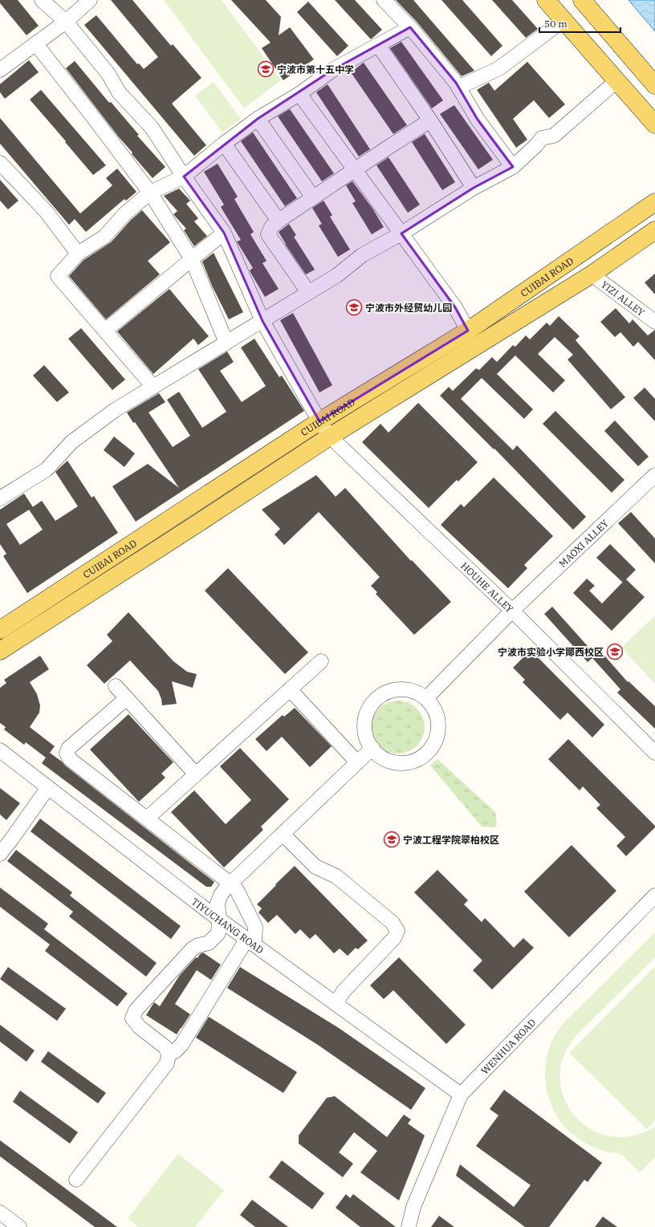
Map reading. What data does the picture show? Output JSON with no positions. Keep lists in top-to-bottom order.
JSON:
{
  "streets": {
    "main road": ["CUIBAI ROAD"],
    "street": [
      "YIZI ALLEY",
      "MAOXI ALLEY",
      "HOUHE ALLEY",
      "TIYUCHANG ROAD",
      "WENHUA ROAD"
    ]
  },
  "crossings": [
    ["CUIBAI ROAD", "YIZI ALLEY"],
    ["CUIBAI ROAD", "HOUHE ALLEY"],
    ["MAOXI ALLEY", "HOUHE ALLEY"],
    ["TIYUCHANG ROAD", "WENHUA ROAD"]
  ],
  "places": {
    "school or university": [
      "宁波市第十五中学",
      "宁波市外经贸幼儿园",
      "宁波市实验小学鄮西校区",
      "宁波工程学院翠柏校区"
    ]
  },
  "scale_bar": "50 m"
}
